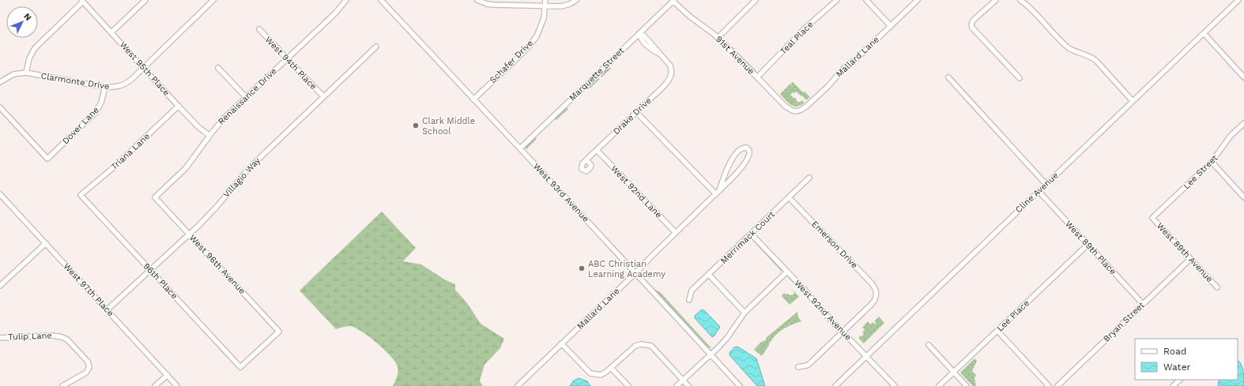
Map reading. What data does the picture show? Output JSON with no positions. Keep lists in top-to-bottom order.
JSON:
{
  "streets": {
    "street": [
      "Teal Place",
      "91st Avenue",
      "Mallard Lane",
      "Schafer Drive",
      "West 94th Place",
      "West 95th Place",
      "Marquette Street",
      "Clarmonte Drive",
      "Renaissance Drive",
      "Drake Drive",
      "Dover Lane",
      "Triana Lane",
      "Lee Street",
      "Villagio Way",
      "West 92nd Lane",
      "West 93rd Avenue",
      "Cline Avenue",
      "Merrimack Court",
      "Emerson Drive",
      "West 89th Place",
      "West 89th Avenue",
      "West 96th Avenue",
      "96th Place",
      "West 97th Place",
      "West 92nd Avenue",
      "Lee Place",
      "Bryan Street",
      "Tulip Lane"
    ]
  },
  "crossings": [
    ["Teal Place", "91st Avenue"],
    ["91st Avenue", "Mallard Lane"],
    ["91st Avenue", "Marquette Street"],
    ["Mallard Lane", "West 92nd Lane"],
    ["Mallard Lane", "West 93rd Avenue"],
    ["Schafer Drive", "West 93rd Avenue"],
    ["West 94th Place", "Renaissance Drive"],
    ["West 94th Place", "Villagio Way"],
    ["West 95th Place", "Clarmonte Drive"],
    ["West 95th Place", "Renaissance Drive"],
    ["West 95th Place", "Triana Lane"],
    ["Marquette Street", "Drake Drive"],
    ["Marquette Street", "West 93rd Avenue"],
    ["Clarmonte Drive", "Dover Lane"],
    ["Renaissance Drive", "West 96th Avenue"],
    ["Drake Drive", "West 92nd Lane"],
    ["Triana Lane", "96th Place"],
    ["Lee Street", "West 89th Avenue"],
    ["Villagio Way", "West 96th Avenue"],
    ["Villagio Way", "96th Place"],
    ["Villagio Way", "West 97th Place"],
    ["Cline Avenue", "West 89th Place"],
    ["Cline Avenue", "West 92nd Avenue"],
    ["Merrimack Court", "Emerson Drive"],
    ["Merrimack Court", "West 92nd Avenue"],
    ["Emerson Drive", "West 92nd Avenue"],
    ["West 89th Place", "Lee Place"],
    ["West 89th Place", "Bryan Street"],
    ["West 89th Avenue", "Bryan Street"],
    ["West 96th Avenue", "96th Place"]
  ],
  "places": ["Clark Middle School", "ABC Christian Learning Academy"],
  "legend": ["Road", "Water"],
  "north": "top right"
}
